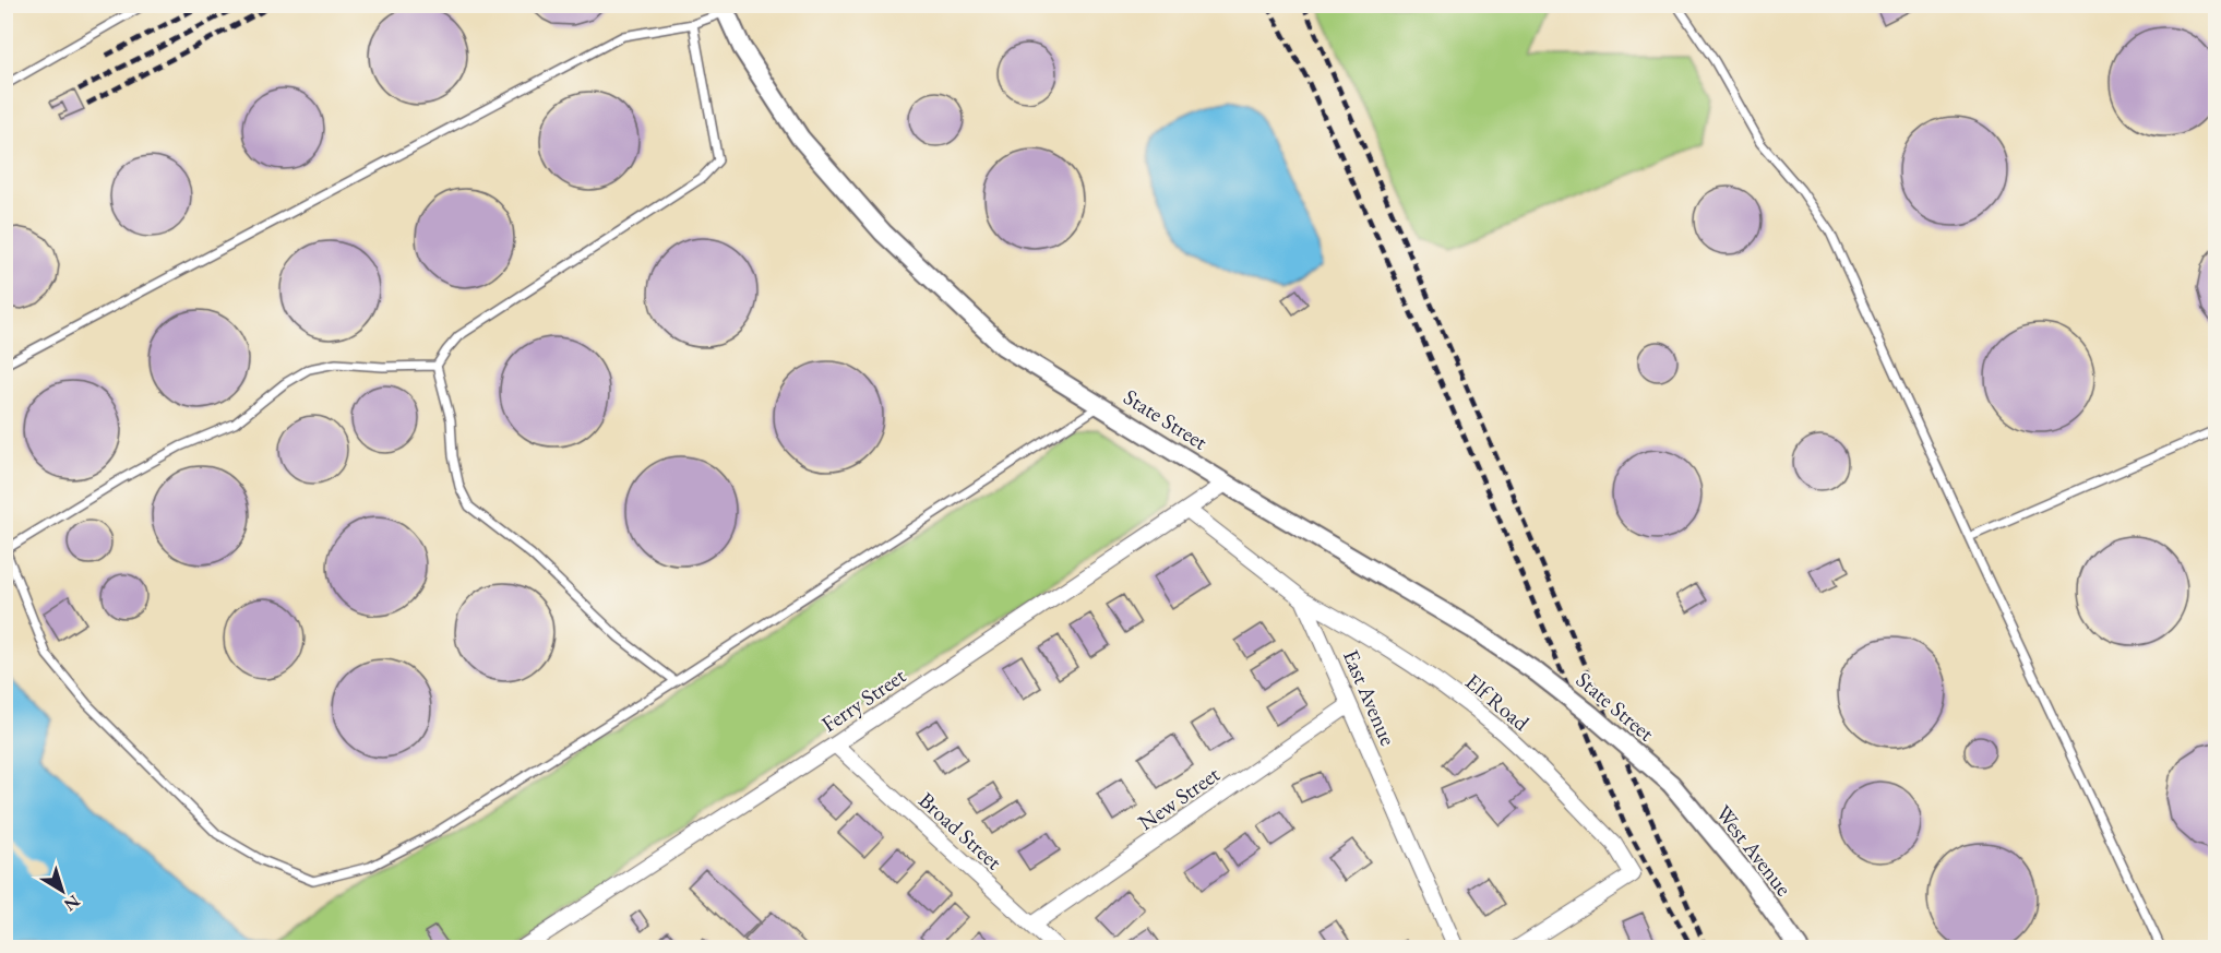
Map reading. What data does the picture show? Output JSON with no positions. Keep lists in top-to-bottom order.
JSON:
{
  "streets": {
    "street": [
      "State Street",
      "East Avenue",
      "Ferry Street",
      "Elf Road",
      "New Street",
      "Broad Street",
      "West Avenue"
    ]
  },
  "crossings": [
    ["State Street", "Ferry Street"],
    ["State Street", "West Avenue"],
    ["East Avenue", "Ferry Street"],
    ["East Avenue", "Elf Road"],
    ["East Avenue", "New Street"],
    ["Ferry Street", "Broad Street"],
    ["New Street", "Broad Street"]
  ],
  "north": "bottom right"
}
